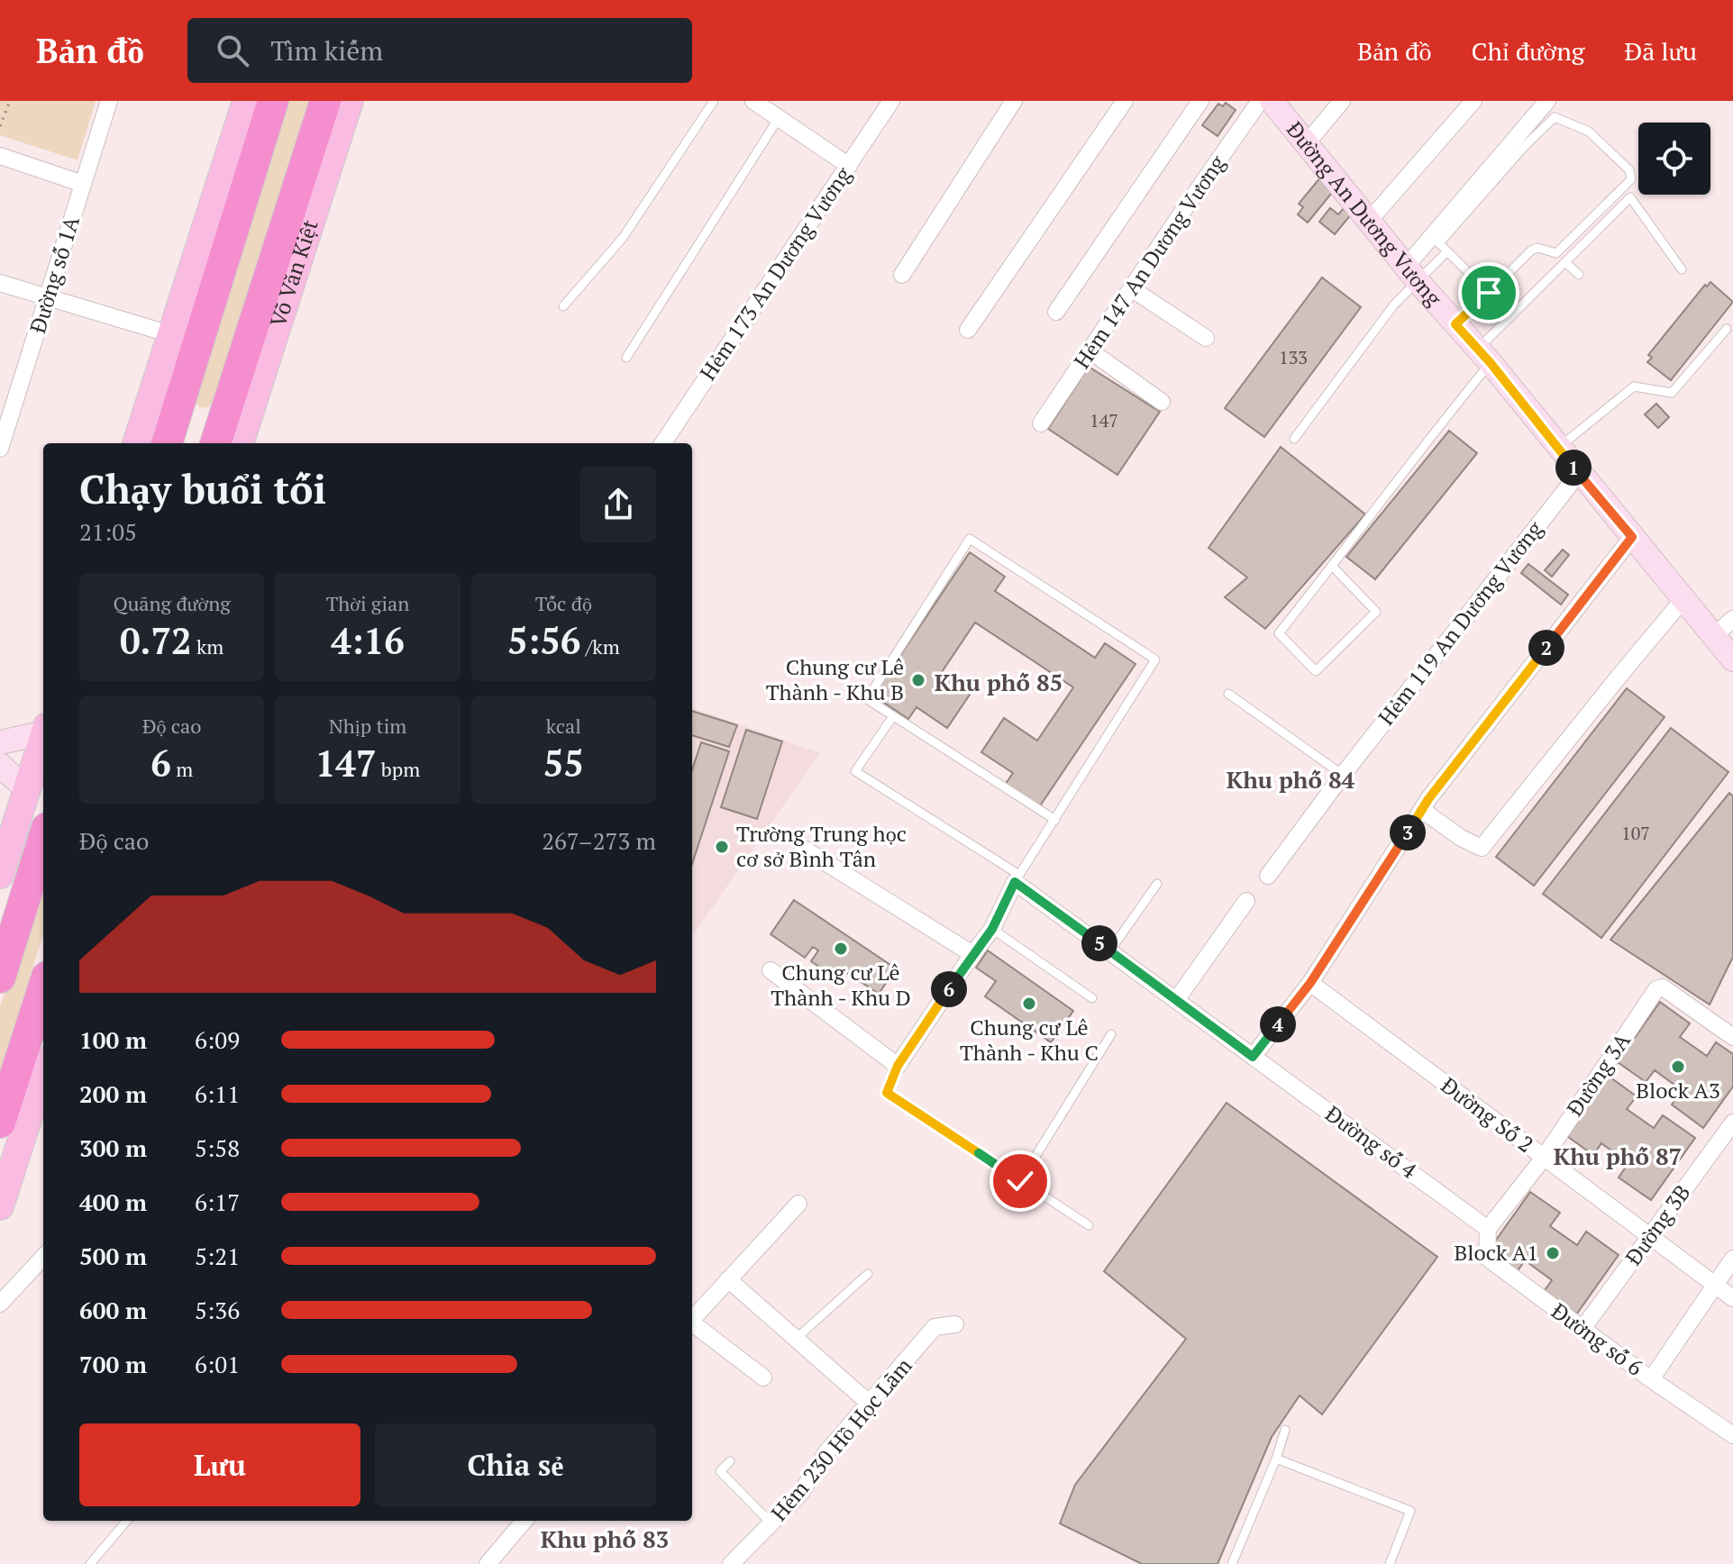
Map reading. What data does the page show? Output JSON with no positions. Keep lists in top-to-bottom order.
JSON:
{
  "streets": {
    "highway": ["Võ Văn Kiệt"],
    "main road": ["Đường An Dương Vương"],
    "street": [
      "Hẻm 147 An Dương Vương",
      "Hẻm 173 An Dương Vương",
      "Đường số 1A",
      "Hẻm 119 An Dương Vương",
      "Đường 3A",
      "Đường Số 2",
      "Đường số 4",
      "Đường 3B",
      "Đường số 6",
      "Hẻm 230 Hồ Học Lãm"
    ]
  },
  "crossings": [
    ["Đường An Dương Vương", "Hẻm 119 An Dương Vương"],
    ["Đường 3A", "Đường Số 2"],
    ["Đường 3A", "Đường số 4"],
    ["Đường 3A", "Đường số 6"],
    ["Đường Số 2", "Đường 3B"],
    ["Đường số 4", "Đường số 6"],
    ["Đường 3B", "Đường số 6"]
  ],
  "districts": [
    "Khu phố 85",
    "Khu phố 84",
    "Khu phố 87",
    "Khu phố 83"
  ],
  "places": [
    "Chung cư Lê Thành - Khu B",
    "Trường Trung học cơ sở Bình Tân",
    "Chung cư Lê Thành - Khu D",
    "Chung cư Lê Thành - Khu C",
    "Block A3",
    "Block A1"
  ],
  "house_numbers": ["133", "147", "107"],
  "page": {
    "header": "Bản đồ",
    "search": "Tìm kiếm",
    "nav": ["Bản đồ", "Chỉ đường", "Đã lưu"],
    "heading": ["Chạy buổi tối", "21:05"],
    "pins": [
      "1",
      "2",
      "3",
      "5",
      "6",
      "4"
    ],
    "stats": [
      ["Quãng đường", "0.72 km"],
      ["Thời gian", "4:16"],
      ["Tốc độ", "5:56 /km"],
      ["Độ cao", "6 m"],
      ["Nhịp tim", "147 bpm"],
      ["kcal", "55"]
    ],
    "chart": ["Độ cao", "267–273 m"],
    "list": [
      {
        "name": "100 m",
        "note": "6:09"
      },
      {
        "name": "200 m",
        "note": "6:11"
      },
      {
        "name": "300 m",
        "note": "5:58"
      },
      {
        "name": "400 m",
        "note": "6:17"
      },
      {
        "name": "500 m",
        "note": "5:21"
      },
      {
        "name": "600 m",
        "note": "5:36"
      },
      {
        "name": "700 m",
        "note": "6:01"
      }
    ],
    "buttons": ["Lưu", "Chia sẻ"]
  }
}
